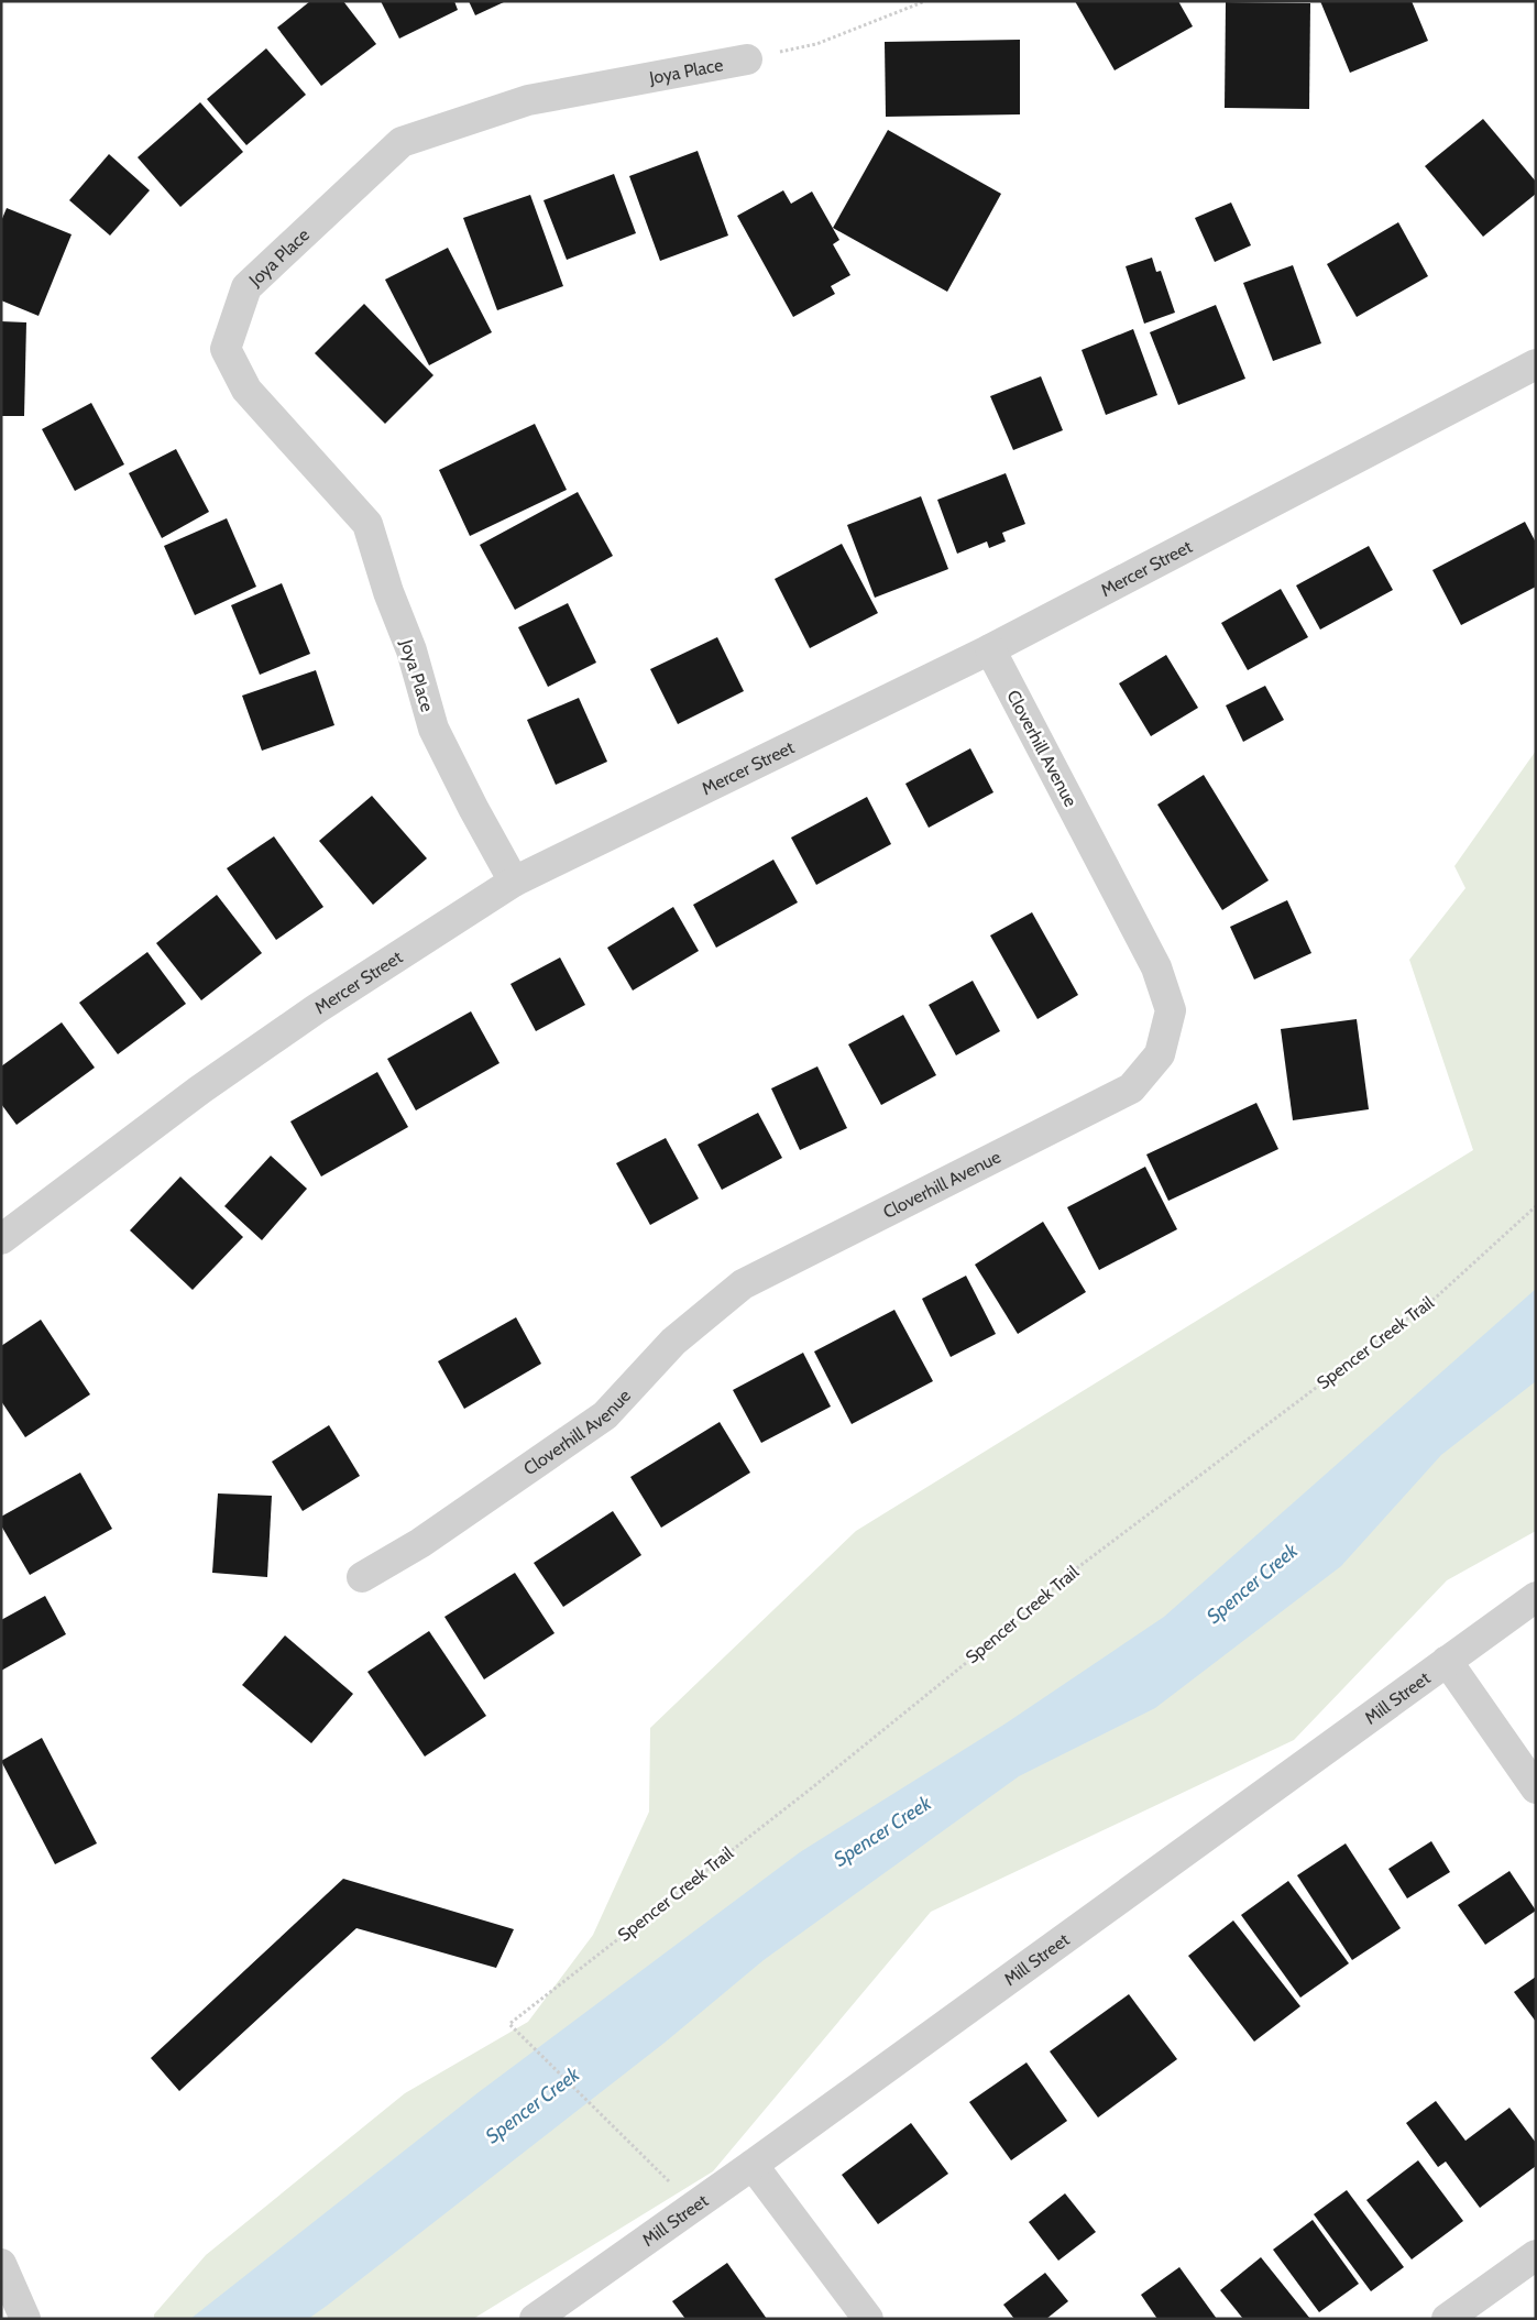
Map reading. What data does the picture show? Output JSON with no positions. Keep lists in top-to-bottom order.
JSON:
{
  "streets": {
    "street": [
      "Joya Place",
      "Mercer Street",
      "Cloverhill Avenue",
      "Mill Street"
    ],
    "path": ["Spencer Creek Trail"]
  },
  "crossings": [
    ["Joya Place", "Mercer Street"],
    ["Mercer Street", "Cloverhill Avenue"],
    ["Spencer Creek Trail", "Mill Street"]
  ],
  "water": ["Spencer Creek"]
}
